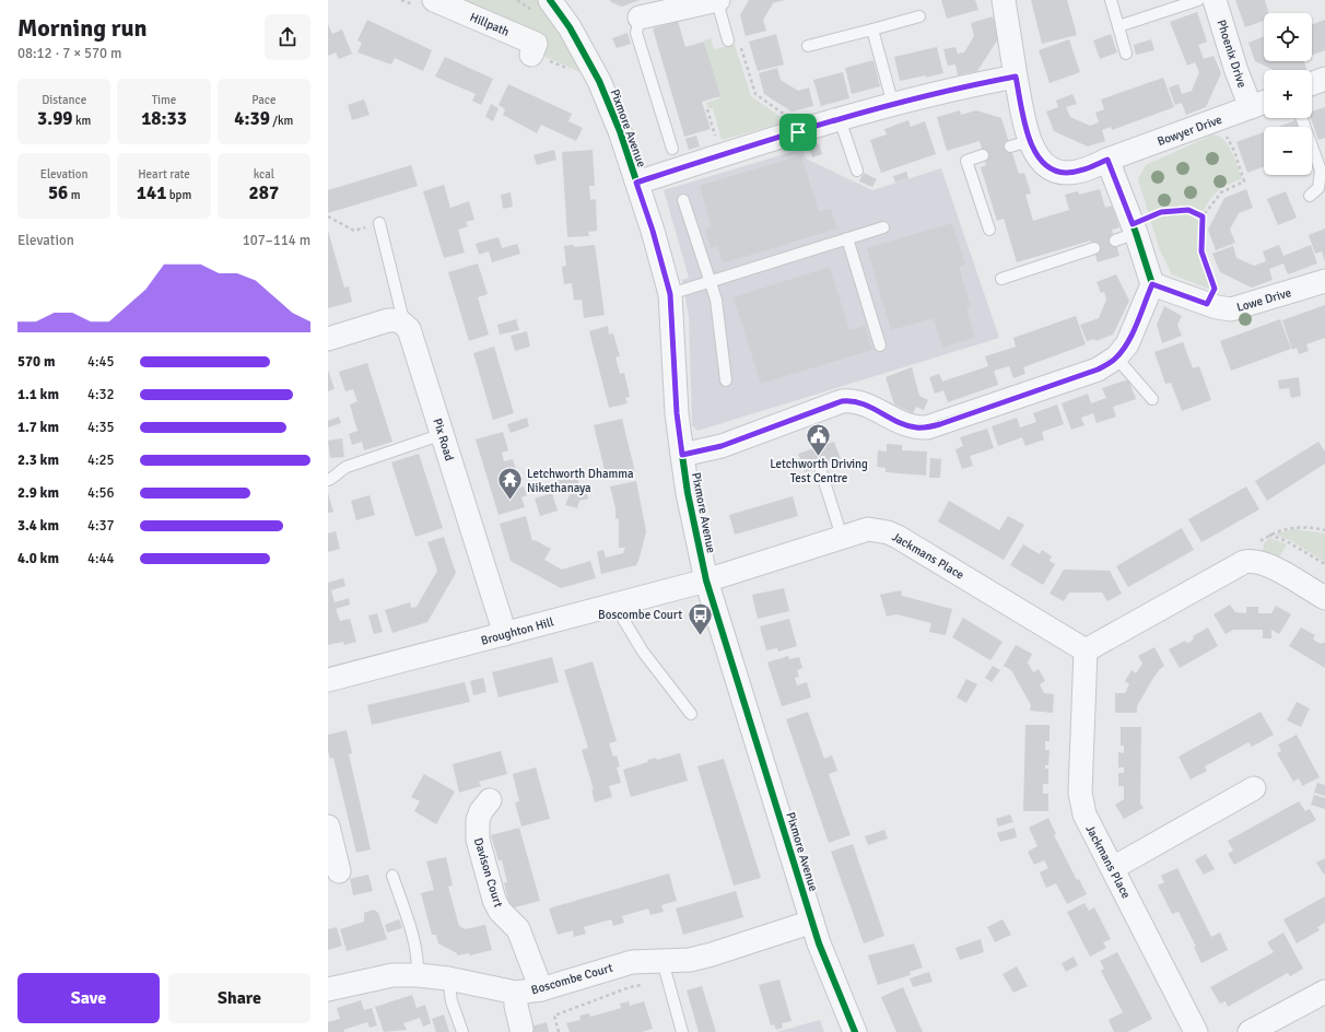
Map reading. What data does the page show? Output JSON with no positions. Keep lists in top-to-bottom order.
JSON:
{
  "streets": {
    "street": [
      "Hillpath",
      "Phoenix Drive",
      "Pixmore Avenue",
      "Bowyer Drive",
      "Lowe Drive",
      "Pix Road",
      "Jackmans Place",
      "Broughton Hill",
      "Davison Court",
      "Boscombe Court"
    ]
  },
  "crossings": [
    ["Phoenix Drive", "Bowyer Drive"],
    ["Pixmore Avenue", "Jackmans Place"],
    ["Pixmore Avenue", "Broughton Hill"],
    ["Pixmore Avenue", "Boscombe Court"],
    ["Pix Road", "Broughton Hill"],
    ["Jackmans Place", "Broughton Hill"],
    ["Davison Court", "Boscombe Court"]
  ],
  "places": {
    "public building": ["Letchworth Driving Test Centre"],
    "temple": ["Letchworth Dhamma Nikethanaya"],
    "bus stop": ["Boscombe Court"]
  },
  "page": {
    "heading": ["Morning run", "08:12 · 7 × 570 m"],
    "map_buttons": ["+", "−"],
    "stats": [
      ["Distance", "3.99 km"],
      ["Time", "18:33"],
      ["Pace", "4:39 /km"],
      ["Elevation", "56 m"],
      ["Heart rate", "141 bpm"],
      ["kcal", "287"]
    ],
    "chart": ["Elevation", "107–114 m"],
    "list": [
      {
        "name": "570 m",
        "note": "4:45"
      },
      {
        "name": "1.1 km",
        "note": "4:32"
      },
      {
        "name": "1.7 km",
        "note": "4:35"
      },
      {
        "name": "2.3 km",
        "note": "4:25"
      },
      {
        "name": "2.9 km",
        "note": "4:56"
      },
      {
        "name": "3.4 km",
        "note": "4:37"
      },
      {
        "name": "4.0 km",
        "note": "4:44"
      }
    ],
    "buttons": ["Save", "Share"]
  }
}
